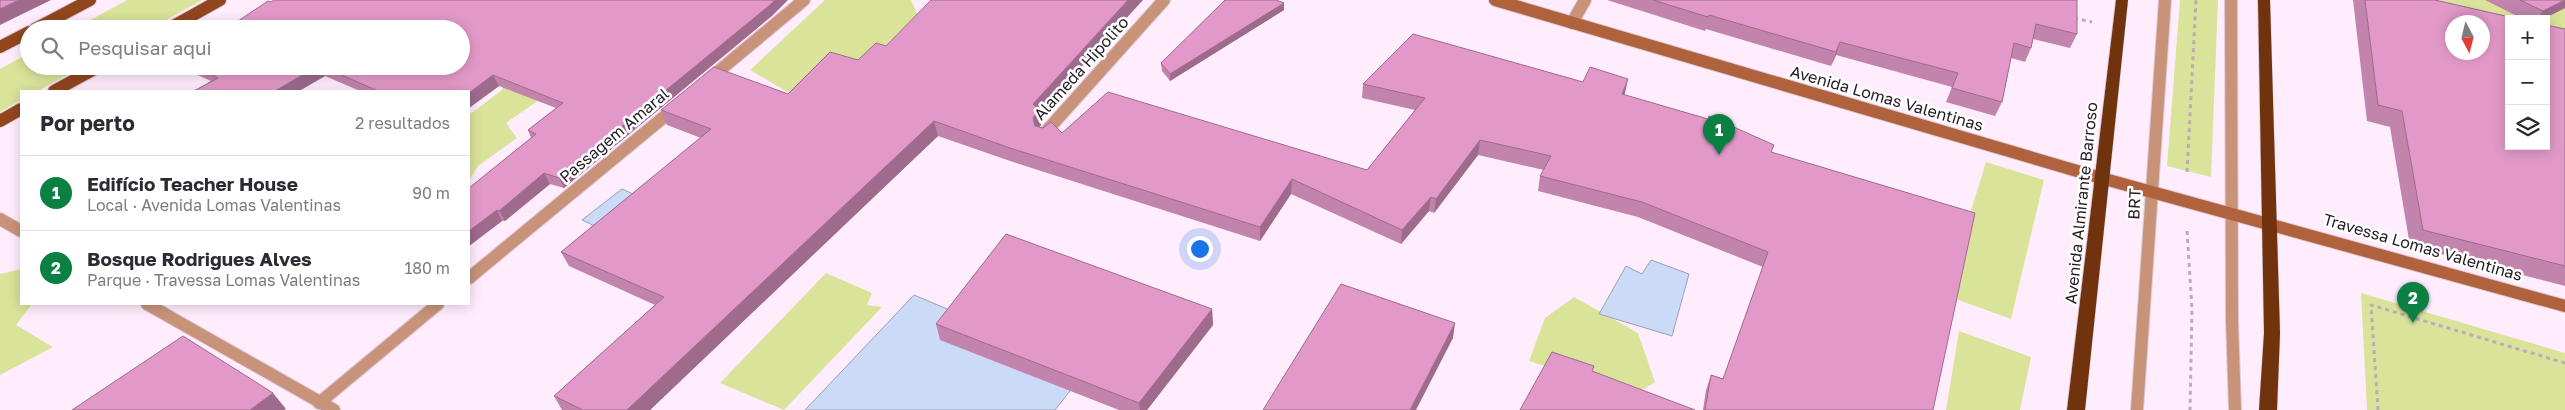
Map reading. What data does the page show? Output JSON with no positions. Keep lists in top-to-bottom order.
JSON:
{
  "streets": {
    "highway": ["Avenida Almirante Barroso"],
    "street": [
      "Alameda Hipolito",
      "Avenida Lomas Valentinas",
      "Passagem Amaral",
      "BRT",
      "Travessa Lomas Valentinas"
    ]
  },
  "crossings": [
    ["Avenida Lomas Valentinas", "Avenida Almirante Barroso"],
    ["Avenida Lomas Valentinas", "BRT"],
    ["Avenida Lomas Valentinas", "Travessa Lomas Valentinas"]
  ],
  "north": "bottom",
  "page": {
    "map_buttons": ["+", "−"],
    "search": "Pesquisar aqui",
    "heading": ["Por perto", "2 resultados"],
    "pins": ["1", "2"],
    "list": [
      {
        "mark": "1",
        "name": "Edifício Teacher House",
        "note": "Local · Avenida Lomas Valentinas",
        "value": "90 m"
      },
      {
        "mark": "2",
        "name": "Bosque Rodrigues Alves",
        "note": "Parque · Travessa Lomas Valentinas",
        "value": "180 m"
      }
    ]
  }
}
